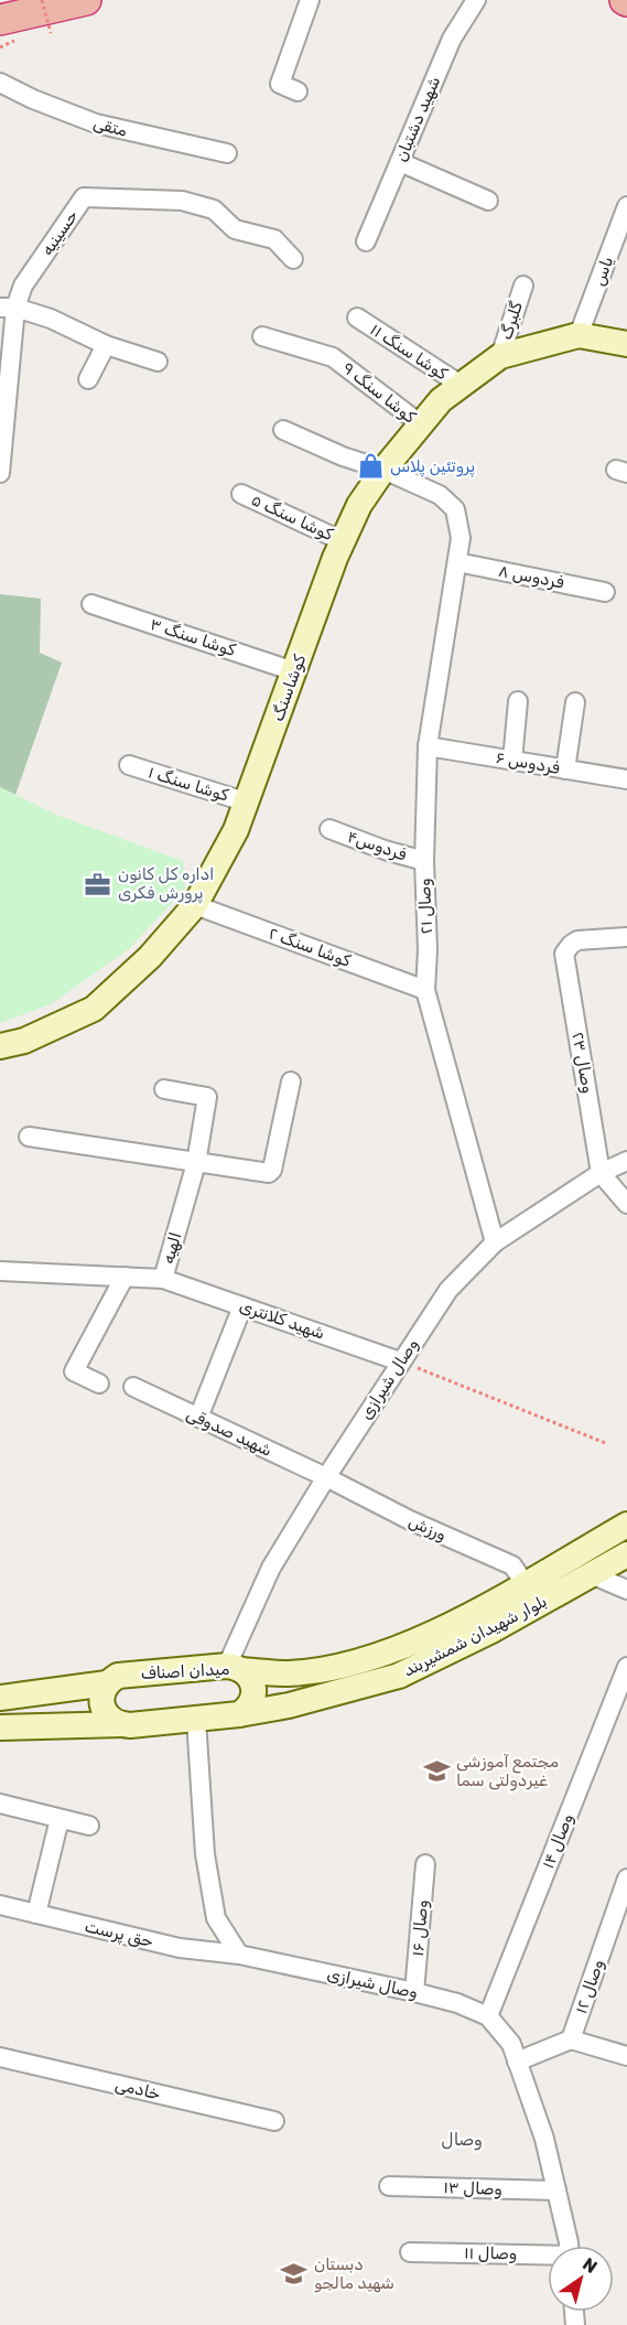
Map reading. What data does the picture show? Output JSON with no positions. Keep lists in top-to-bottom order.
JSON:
{
  "streets": {
    "main road": ["کوشاسنگ", "بلوار شهیدان شمشیربند", "میدان اصناف"],
    "street": [
      "شهید دشتبان",
      "متقی",
      "حسینیه",
      "یاس",
      "گلبرگ",
      "۱۱ کوشا سنگ",
      "کوشا سنگ ۹",
      "کوشا سنگ ۵",
      "فردوس ۸",
      "کوشا سنگ ۳",
      "فردوس ۶",
      "کوشا سنگ ۱",
      "فردوس۴",
      "وصال ۲۱",
      "کوشا سنگ ۲",
      "وصال ۲۳",
      "الهیه",
      "شهید کلانتری",
      "وصال شیرازی",
      "شهید صدوقی",
      "ورزش",
      "وصال ۱۴",
      "وصال ۱۶",
      "حق پرست",
      "وصال ۱۲",
      "خادمی",
      "وصال ۱۳",
      "وصال ۱۱"
    ]
  },
  "crossings": [
    ["یاس", "کوشاسنگ"],
    ["گلبرگ", "کوشاسنگ"],
    ["۱۱ کوشا سنگ", "کوشاسنگ"],
    ["کوشا سنگ ۹", "کوشاسنگ"],
    ["کوشا سنگ ۵", "کوشاسنگ"],
    ["فردوس ۸", "وصال ۲۱"],
    ["کوشا سنگ ۳", "کوشاسنگ"],
    ["کوشاسنگ", "کوشا سنگ ۱"],
    ["کوشاسنگ", "وصال ۲۱"],
    ["کوشاسنگ", "کوشا سنگ ۲"],
    ["فردوس ۶", "وصال ۲۱"],
    ["فردوس۴", "وصال ۲۱"],
    ["وصال ۲۱", "کوشا سنگ ۲"],
    ["وصال ۲۱", "وصال شیرازی"],
    ["وصال ۲۳", "وصال شیرازی"],
    ["الهیه", "شهید کلانتری"],
    ["شهید کلانتری", "وصال شیرازی"],
    ["وصال شیرازی", "شهید صدوقی"],
    ["وصال شیرازی", "ورزش"],
    ["وصال شیرازی", "بلوار شهیدان شمشیربند"],
    ["وصال شیرازی", "میدان اصناف"],
    ["وصال شیرازی", "وصال ۱۴"],
    ["وصال شیرازی", "وصال ۱۶"],
    ["وصال شیرازی", "حق پرست"],
    ["وصال شیرازی", "وصال ۱۳"],
    ["شهید صدوقی", "ورزش"],
    ["ورزش", "بلوار شهیدان شمشیربند"],
    ["بلوار شهیدان شمشیربند", "میدان اصناف"]
  ],
  "districts": ["وصال"],
  "places": {
    "shop": ["پروتئین پلاس"],
    "office": ["اداره کل کانون پرورش فکری"],
    "school or university": ["مجتمع آموزشی غیردولتی سما", "دبستان شهید مالجو"]
  },
  "north": "top right"
}
